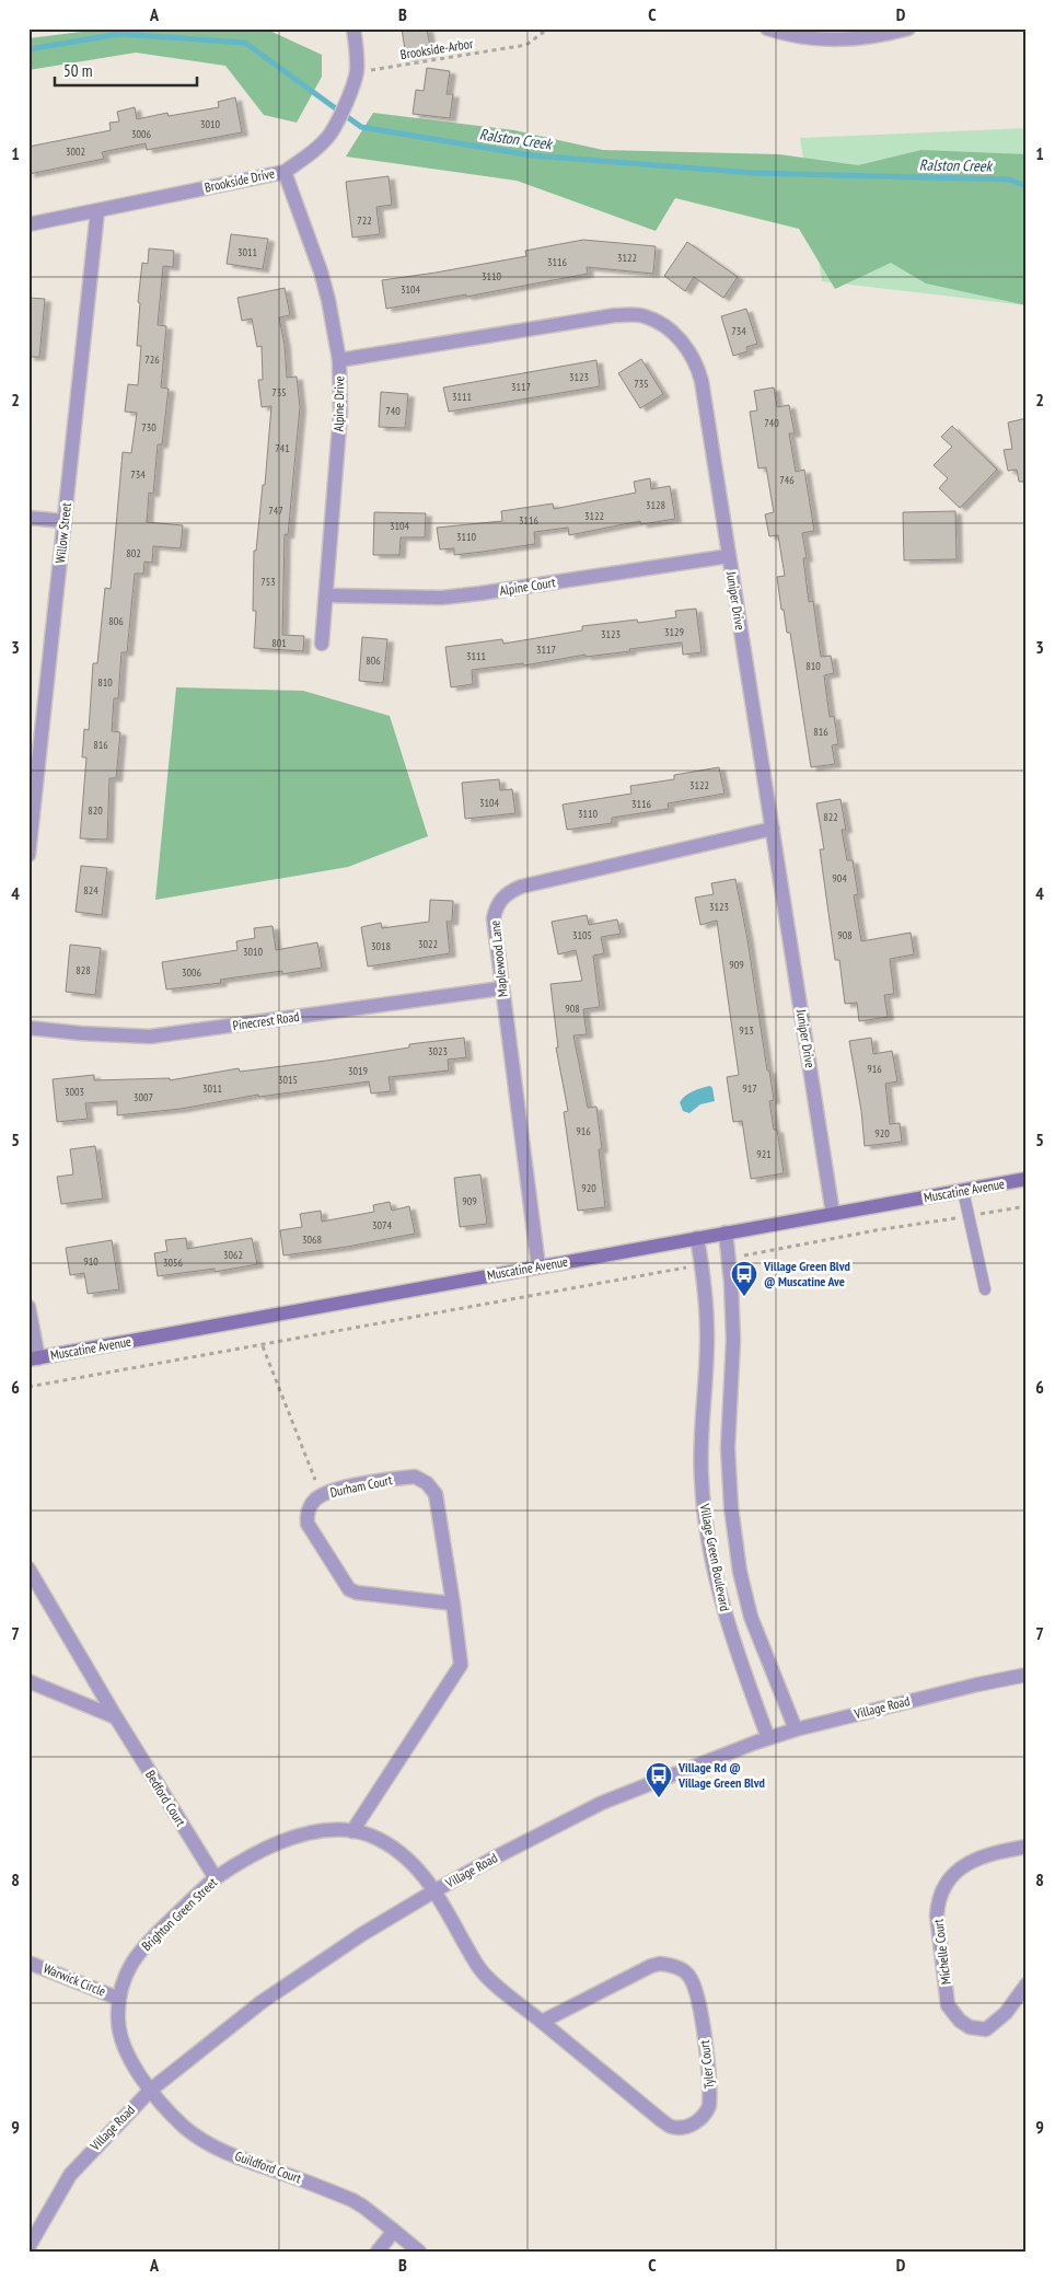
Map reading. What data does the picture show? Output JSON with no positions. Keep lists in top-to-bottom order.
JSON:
{
  "streets": {
    "main road": ["Muscatine Avenue"],
    "street": [
      "Brookside Drive",
      "Alpine Drive",
      "Willow Street",
      "Alpine Court",
      "Juniper Drive",
      "Maplewood Lane",
      "Pinecrest Road",
      "Durham Court",
      "Village Green Boulevard",
      "Village Road",
      "Bedford Court",
      "Brighton Green Street",
      "Michelle Court",
      "Warwick Circle",
      "Tyler Court",
      "Guildford Court"
    ],
    "path": ["Brookside-Arbor"]
  },
  "crossings": [
    ["Brookside-Arbor", "Brookside Drive"],
    ["Brookside Drive", "Alpine Drive"],
    ["Brookside Drive", "Willow Street"],
    ["Alpine Drive", "Alpine Court"],
    ["Alpine Drive", "Juniper Drive"],
    ["Alpine Court", "Juniper Drive"],
    ["Juniper Drive", "Maplewood Lane"],
    ["Juniper Drive", "Muscatine Avenue"],
    ["Maplewood Lane", "Pinecrest Road"],
    ["Maplewood Lane", "Muscatine Avenue"],
    ["Muscatine Avenue", "Village Green Boulevard"],
    ["Durham Court", "Brighton Green Street"],
    ["Village Green Boulevard", "Village Road"],
    ["Village Road", "Brighton Green Street"],
    ["Village Road", "Tyler Court"],
    ["Village Road", "Guildford Court"],
    ["Bedford Court", "Brighton Green Street"],
    ["Brighton Green Street", "Warwick Circle"],
    ["Brighton Green Street", "Tyler Court"],
    ["Brighton Green Street", "Guildford Court"]
  ],
  "water": ["Ralston Creek"],
  "places": {
    "bus stop": ["Village Green Blvd @ Muscatine Ave", "Village Rd @ Village Green Blvd"]
  },
  "house_numbers": [
    "3010",
    "3006",
    "3002",
    "722",
    "3011",
    "3122",
    "3116",
    "3110",
    "3104",
    "734",
    "726",
    "3123",
    "735",
    "3117",
    "735",
    "3111",
    "740",
    "740",
    "730",
    "741",
    "734",
    "746",
    "3128",
    "747",
    "3122",
    "3116",
    "3104",
    "3110",
    "802",
    "753",
    "806",
    "3129",
    "3123",
    "801",
    "3117",
    "3111",
    "806",
    "810",
    "810",
    "816",
    "816",
    "3122",
    "3104",
    "3116",
    "820",
    "3110",
    "822",
    "904",
    "824",
    "3123",
    "3105",
    "908",
    "3022",
    "3018",
    "3010",
    "909",
    "828",
    "3006",
    "908",
    "913",
    "3023",
    "916",
    "3019",
    "3015",
    "3011",
    "917",
    "3003",
    "3007",
    "916",
    "920",
    "921",
    "920",
    "909",
    "3074",
    "3068",
    "3062",
    "910",
    "3056"
  ],
  "scale_bar": "50 m",
  "grid": {
    "columns": [
      "A",
      "B",
      "C",
      "D"
    ],
    "rows": [
      "1",
      "2",
      "3",
      "4",
      "5",
      "6",
      "7",
      "8",
      "9"
    ]
  }
}
